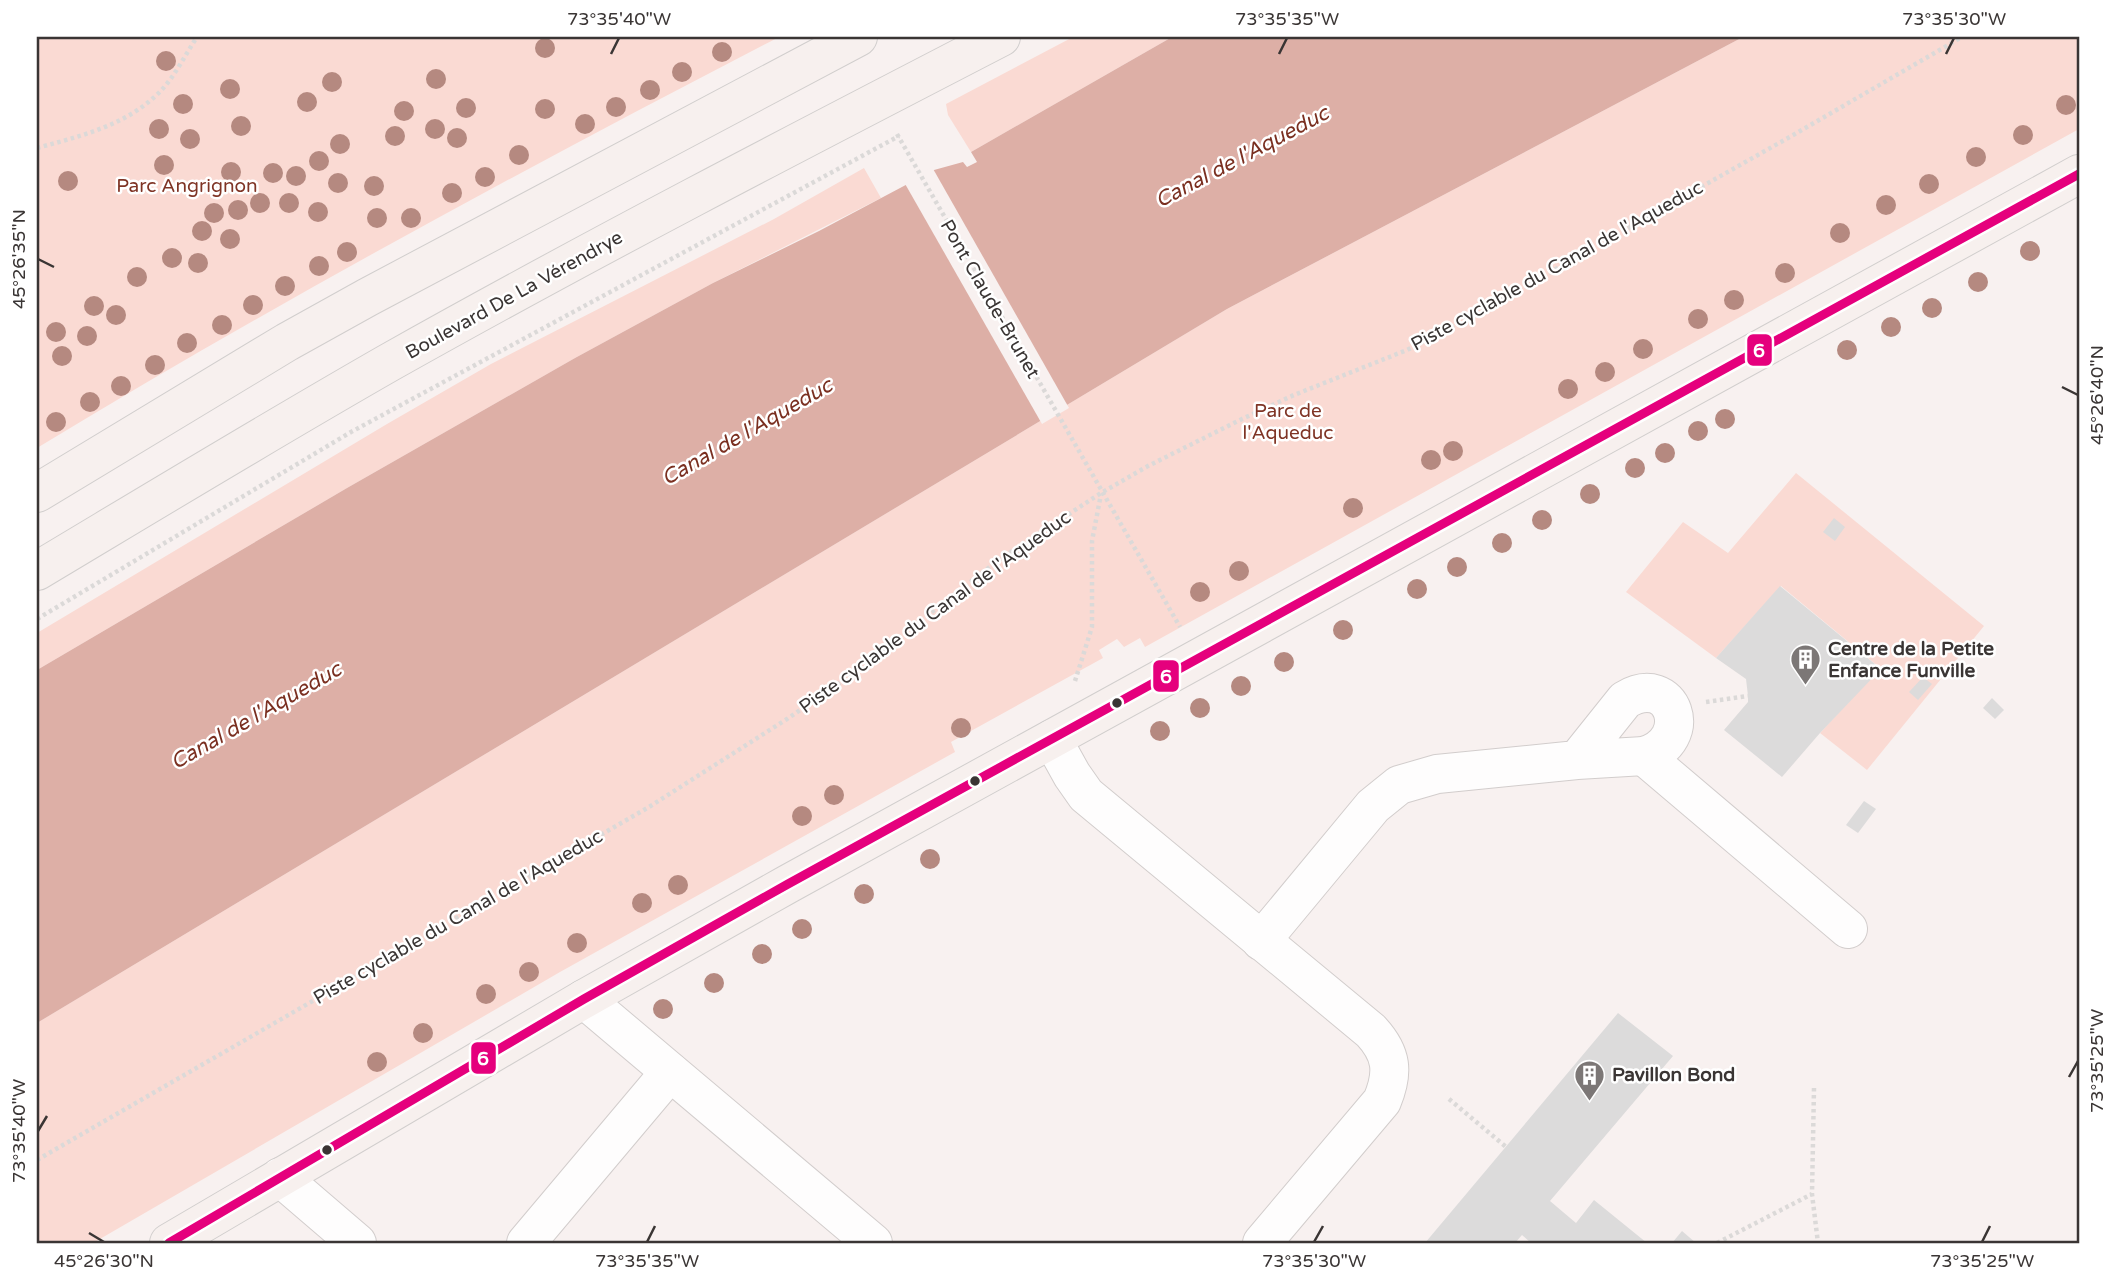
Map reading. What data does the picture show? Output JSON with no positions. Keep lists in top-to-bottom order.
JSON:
{
  "streets": {
    "main road": ["Boulevard De La Vérendrye"],
    "path": ["Piste cyclable du Canal de l'Aqueduc", "Pont Claude-Brunet"]
  },
  "crossings": [
    ["Piste cyclable du Canal de l'Aqueduc", "Pont Claude-Brunet"]
  ],
  "water": ["Canal de l'Aqueduc"],
  "parks": ["Parc Angrignon", "Parc de l'Aqueduc"],
  "places": {
    "building": ["Centre de la Petite Enfance Funville", "Pavillon Bond"]
  },
  "lines": ["transit line 6"],
  "coordinates": [
    "73°35'40\"W",
    "73°35'35\"W",
    "73°35'30\"W",
    "45°26'35\"N",
    "45°26'40\"N",
    "73°35'25\"W",
    "45°26'30\"N"
  ]
}
